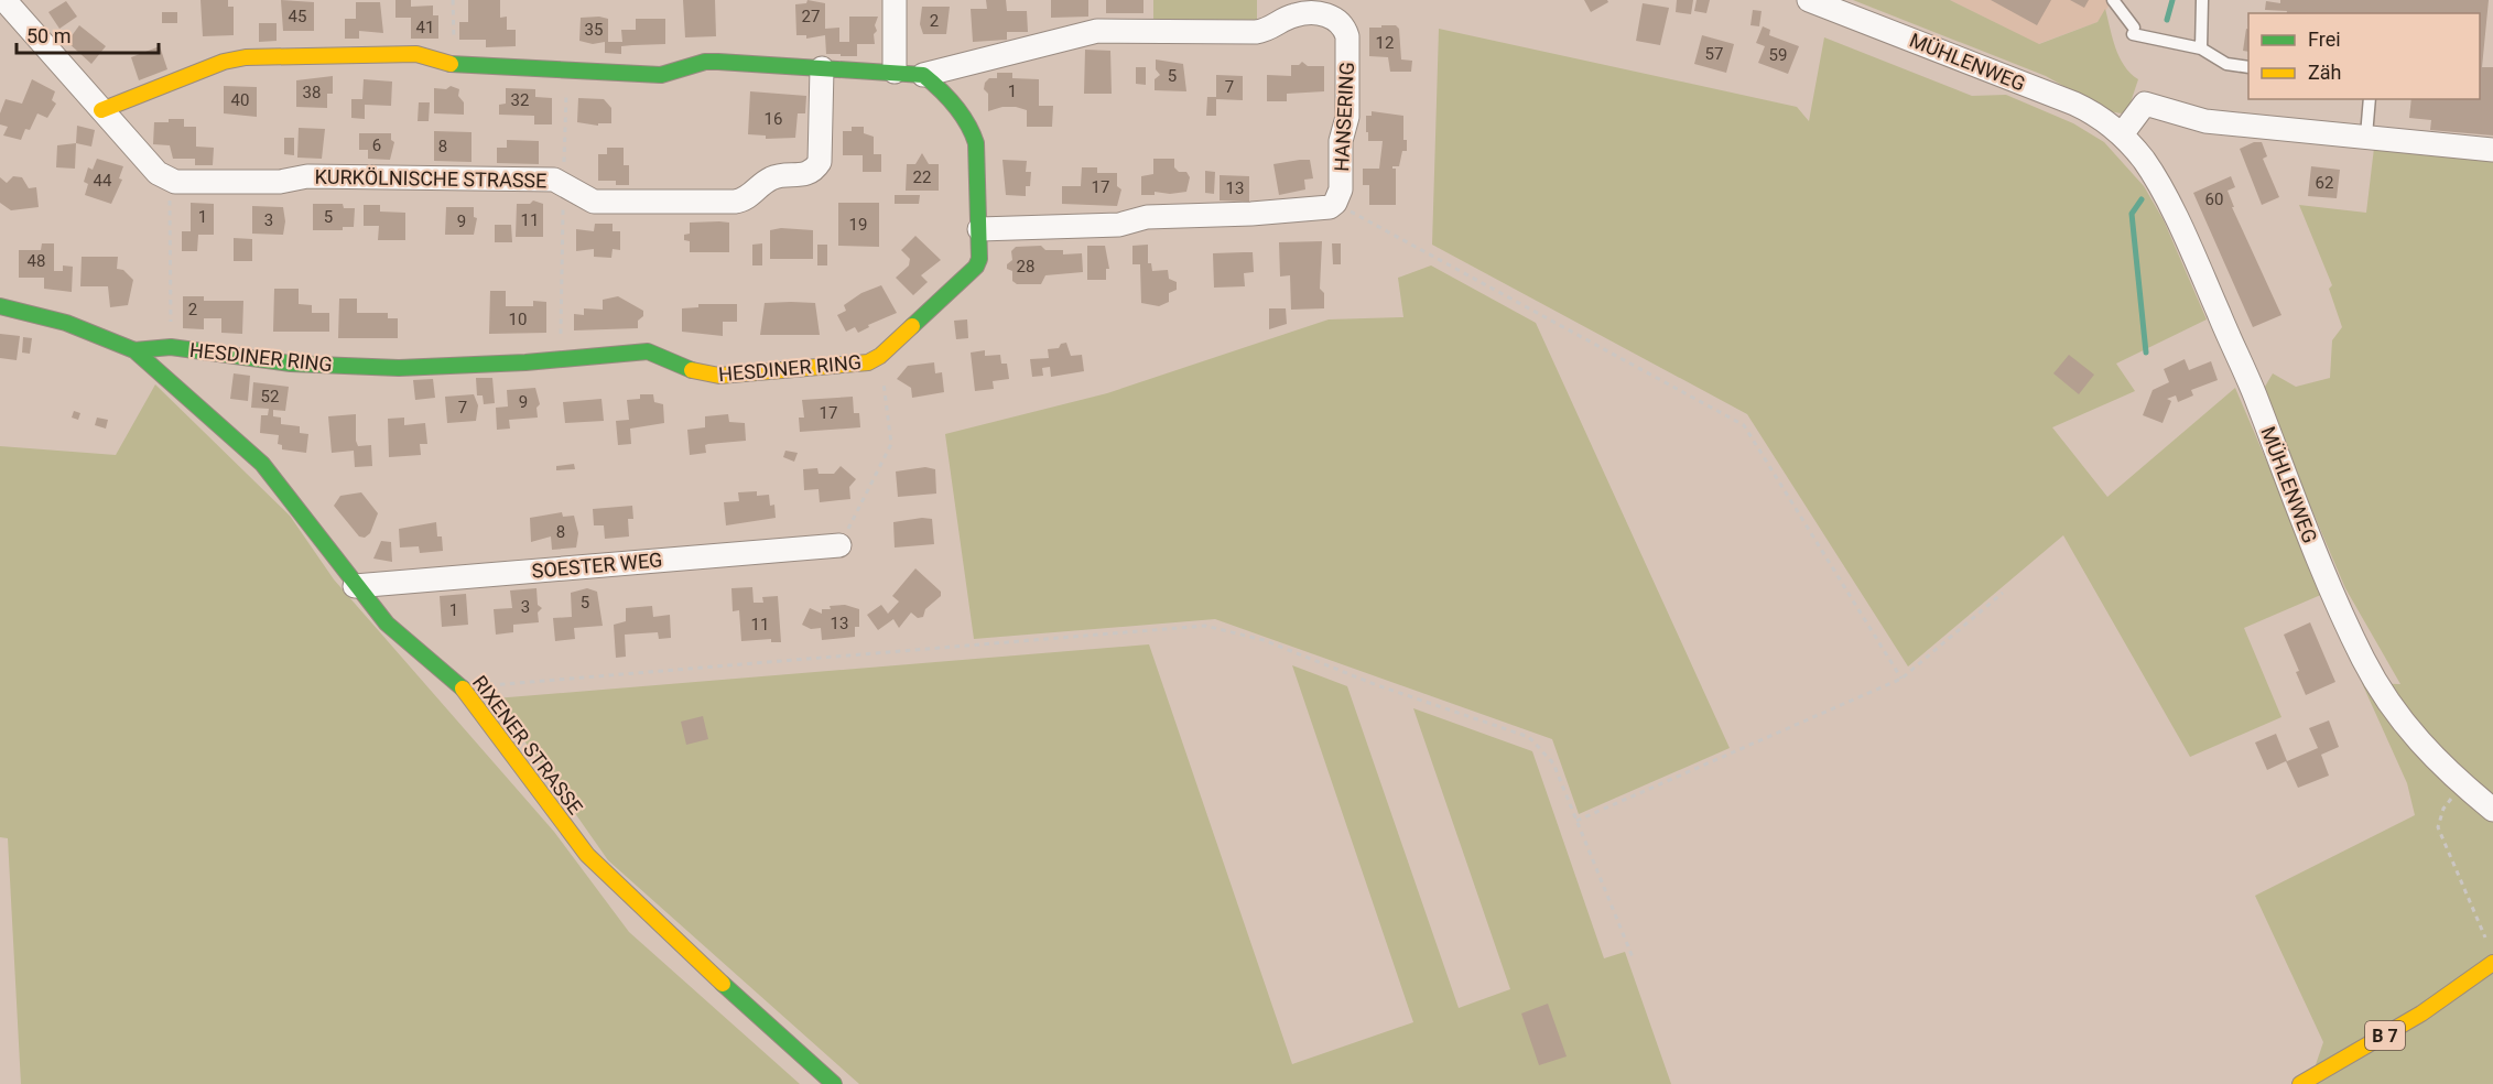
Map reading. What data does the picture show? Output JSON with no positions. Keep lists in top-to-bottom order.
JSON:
{
  "streets": {
    "street": [
      "MÜHLENWEG",
      "HANSERING",
      "KURKÖLNISCHE STRASSE",
      "HESDINER RING",
      "SOESTER WEG",
      "RIXENER STRASSE",
      "B 7"
    ]
  },
  "crossings": [
    ["HANSERING", "HESDINER RING"],
    ["HESDINER RING", "RIXENER STRASSE"],
    ["SOESTER WEG", "RIXENER STRASSE"]
  ],
  "house_numbers": [
    "45",
    "27",
    "2",
    "41",
    "35",
    "12",
    "57",
    "59",
    "5",
    "7",
    "1",
    "38",
    "40",
    "32",
    "16",
    "6",
    "8",
    "22",
    "44",
    "62",
    "17",
    "13",
    "60",
    "1",
    "5",
    "3",
    "11",
    "9",
    "19",
    "48",
    "28",
    "2",
    "10",
    "52",
    "9",
    "7",
    "17",
    "8",
    "5",
    "3",
    "1",
    "13",
    "11"
  ],
  "legend": ["Frei", "Zäh"],
  "scale_bar": "50 m"
}
